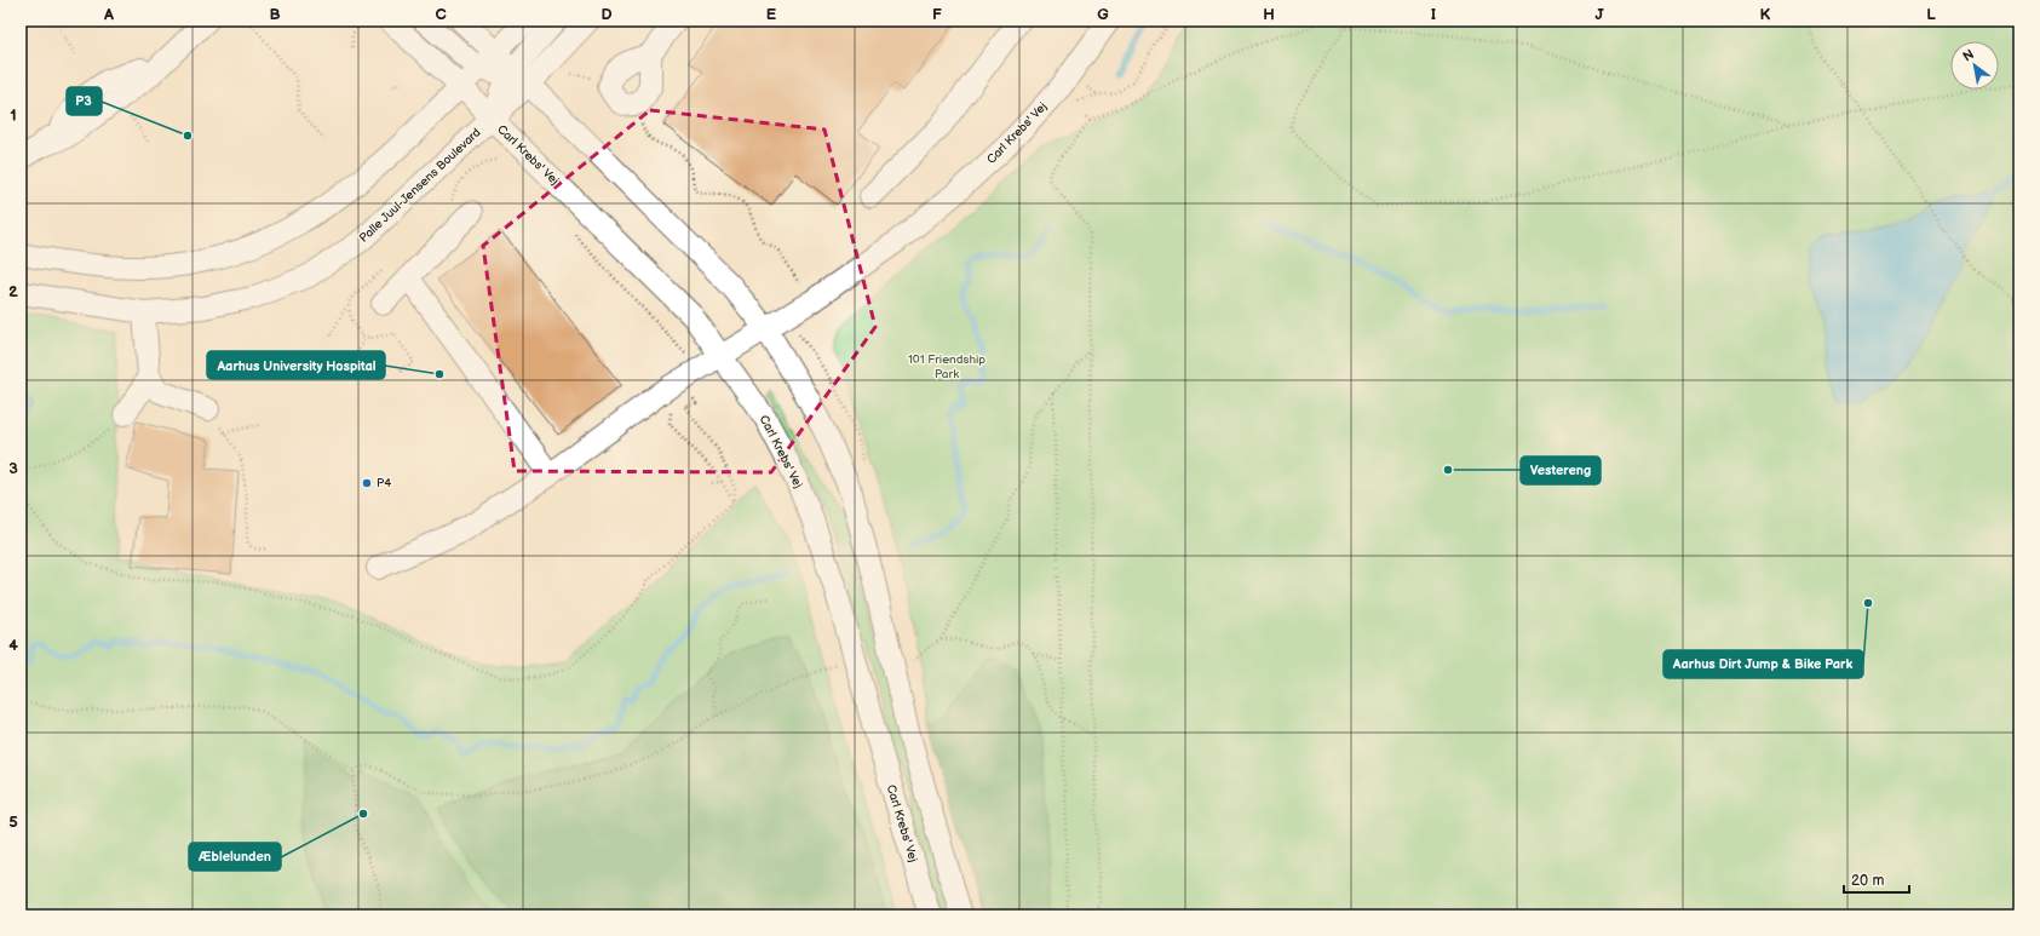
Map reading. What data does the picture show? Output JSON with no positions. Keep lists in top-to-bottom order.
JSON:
{
  "streets": {
    "street": ["Carl Krebs' Vej", "Palle Juul-Jensens Boulevard"]
  },
  "crossings": [
    ["Carl Krebs' Vej", "Palle Juul-Jensens Boulevard"]
  ],
  "parks": ["101 Friendship Park"],
  "places": [
    "P3",
    "Aarhus University Hospital",
    "Vestereng",
    "P4",
    "Aarhus Dirt Jump & Bike Park",
    "Æblelunden"
  ],
  "scale_bar": "20 m",
  "north": "top left",
  "grid": {
    "columns": [
      "A",
      "B",
      "C",
      "D",
      "E",
      "F",
      "G",
      "H",
      "I",
      "J",
      "K",
      "L"
    ],
    "rows": [
      "1",
      "2",
      "3",
      "4",
      "5"
    ]
  }
}
